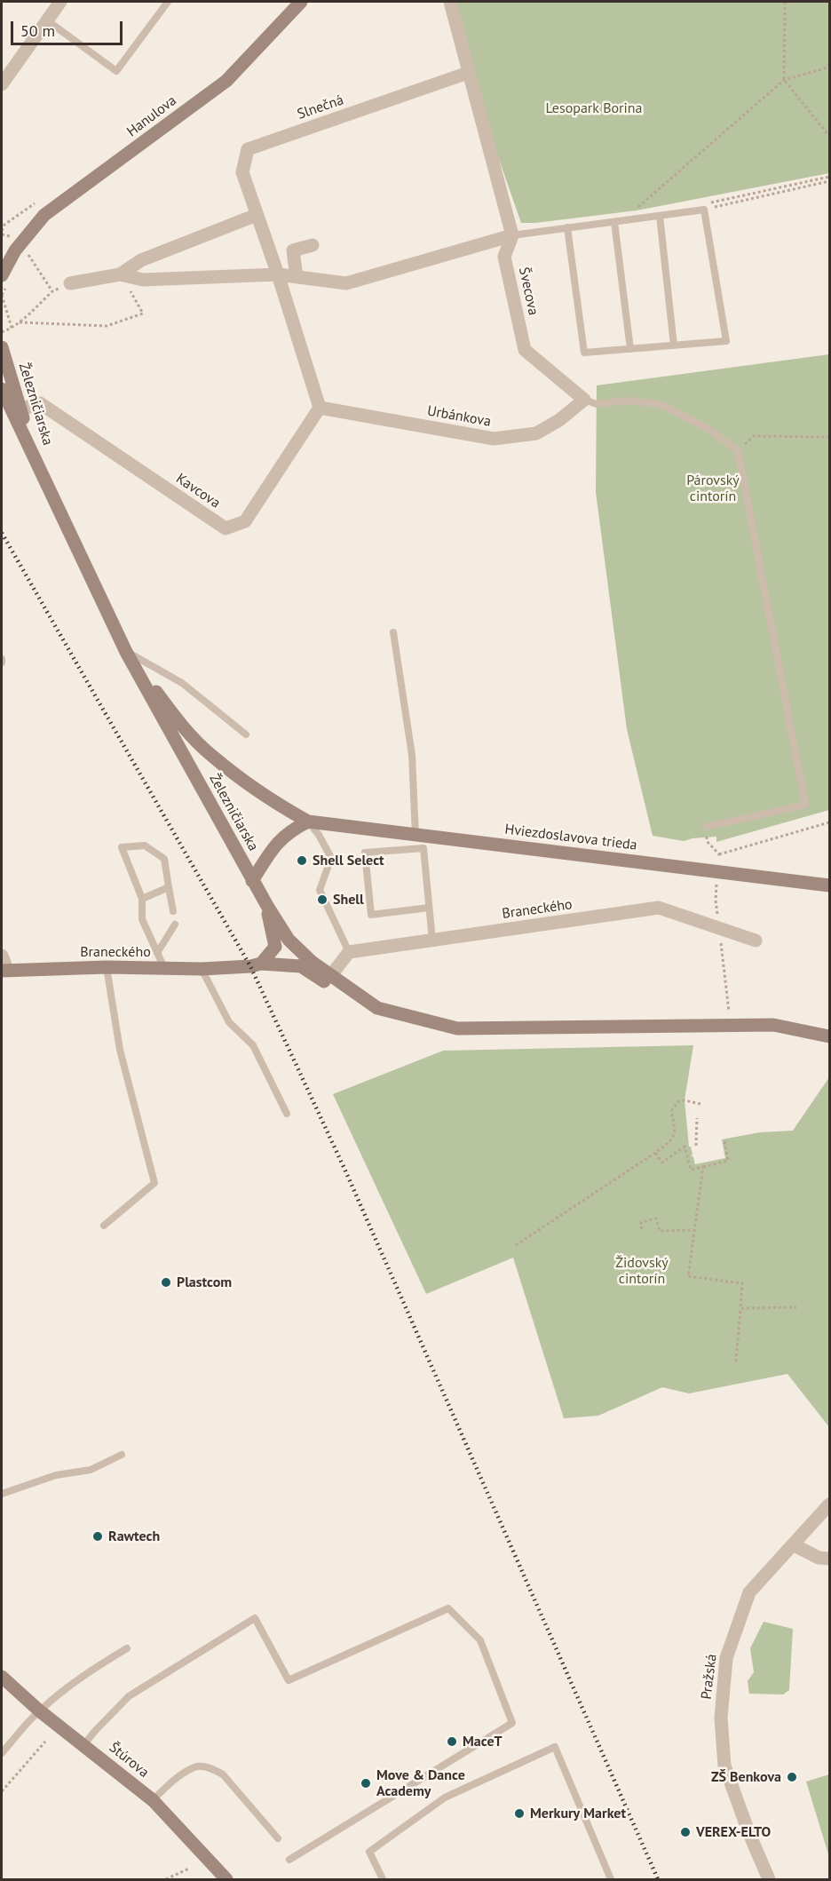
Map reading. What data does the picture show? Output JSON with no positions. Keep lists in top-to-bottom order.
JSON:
{
  "streets": {
    "street": [
      "Slnečná",
      "Hanulova",
      "Švecova",
      "Železničiarska",
      "Urbánkova",
      "Kavcova",
      "Hviezdoslavova trieda",
      "Braneckého",
      "Pražská",
      "Štúrova"
    ]
  },
  "crossings": [
    ["Slnečná", "Urbánkova"],
    ["Slnečná", "Kavcova"],
    ["Švecova", "Urbánkova"],
    ["Železničiarska", "Kavcova"],
    ["Železničiarska", "Hviezdoslavova trieda"],
    ["Urbánkova", "Kavcova"]
  ],
  "parks": ["Lesopark Borina", "Párovský cintorín", "Židovský cintorín"],
  "places": [
    "Shell Select",
    "Shell",
    "Plastcom",
    "Rawtech",
    "MaceT",
    "ZŠ Benkova",
    "Move & Dance Academy",
    "Merkury Market",
    "VEREX-ELTO"
  ],
  "scale_bar": "50 m"
}
